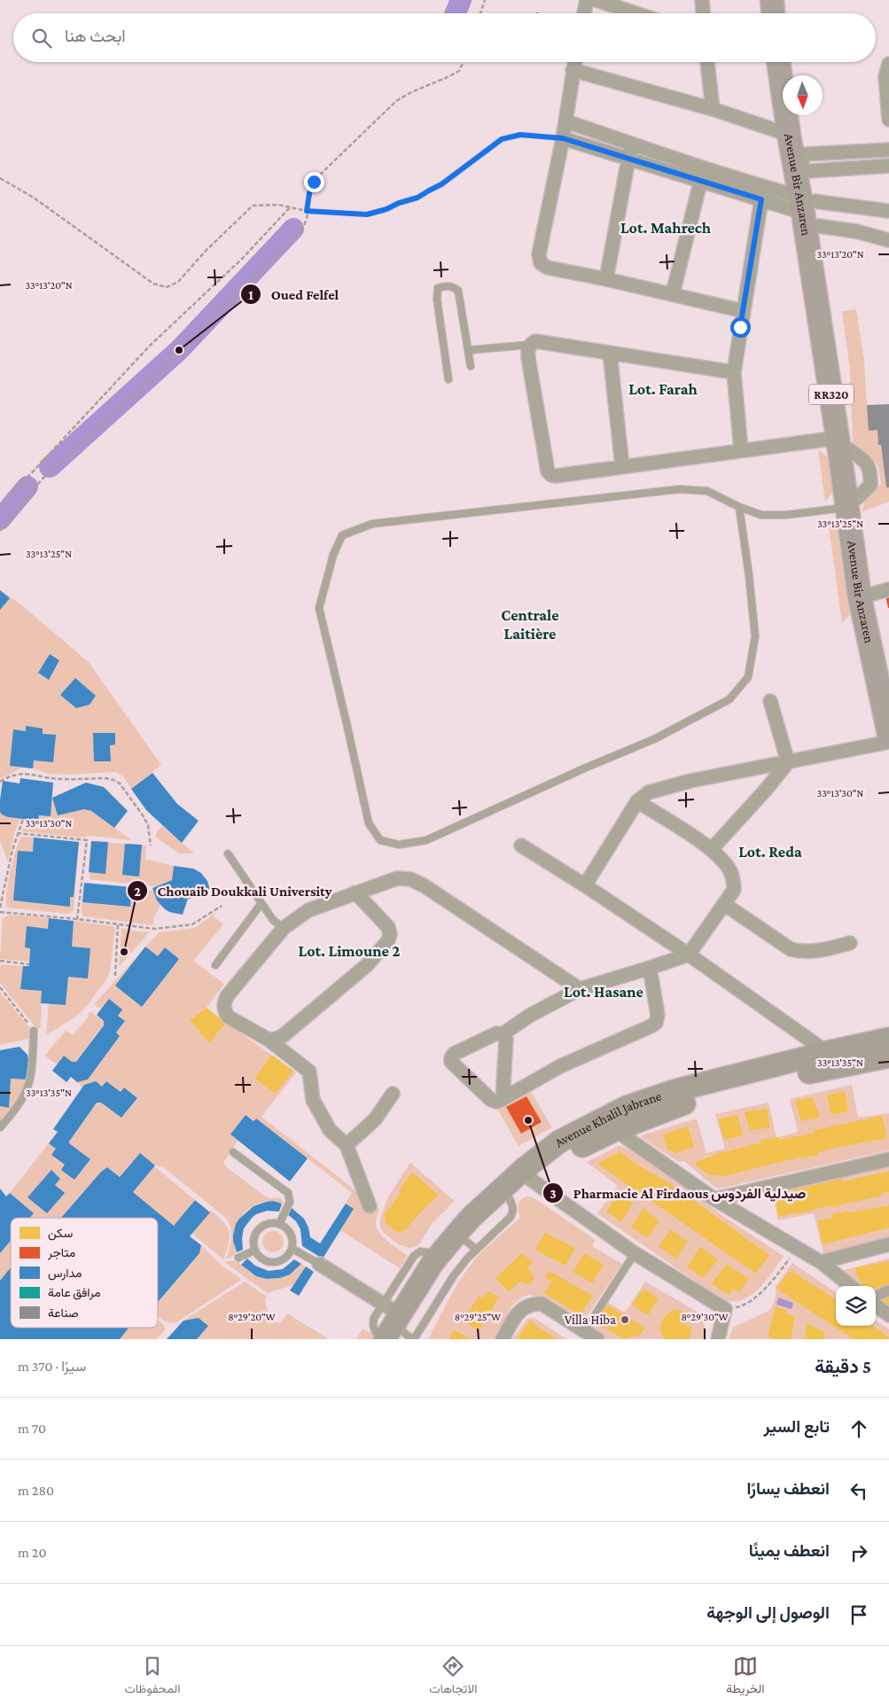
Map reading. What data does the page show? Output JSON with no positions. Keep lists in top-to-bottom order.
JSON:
{
  "streets": {
    "highway": ["Avenue Bir Anzaren", "RR320"],
    "main road": ["Avenue Khalil Jabrane"]
  },
  "districts": [
    "Lot. Mahrech",
    "Lot. Farah",
    "Centrale Laitière",
    "Lot. Reda",
    "Lot. Limoune 2",
    "Lot. Hasane"
  ],
  "places": [
    "Oued Felfel",
    "Chouaib Doukkali University",
    "Pharmacie Al Firdaous صيدلية الفردوس",
    "Villa Hiba"
  ],
  "legend": [
    "سكن",
    "متاجر",
    "مدارس",
    "مرافق عامة",
    "صناعة"
  ],
  "north": "bottom",
  "page": {
    "search": "ابحث هنا",
    "heading": ["5 دقيقة", "سيرًا · 370 m"],
    "list": [
      ["تابع السير", "70 m"],
      ["انعطف يسارًا", "280 m"],
      ["انعطف يمينًا", "20 m"],
      "الوصول إلى الوجهة"
    ],
    "nav": ["الخريطة", "الاتجاهات", "المحفوظات"]
  },
  "coordinates": [
    "33°13'20\"N",
    "33°13'25\"N",
    "33°13'30\"N",
    "33°13'35\"N",
    "8°29'20\"W",
    "8°29'25\"W",
    "8°29'30\"W"
  ]
}
